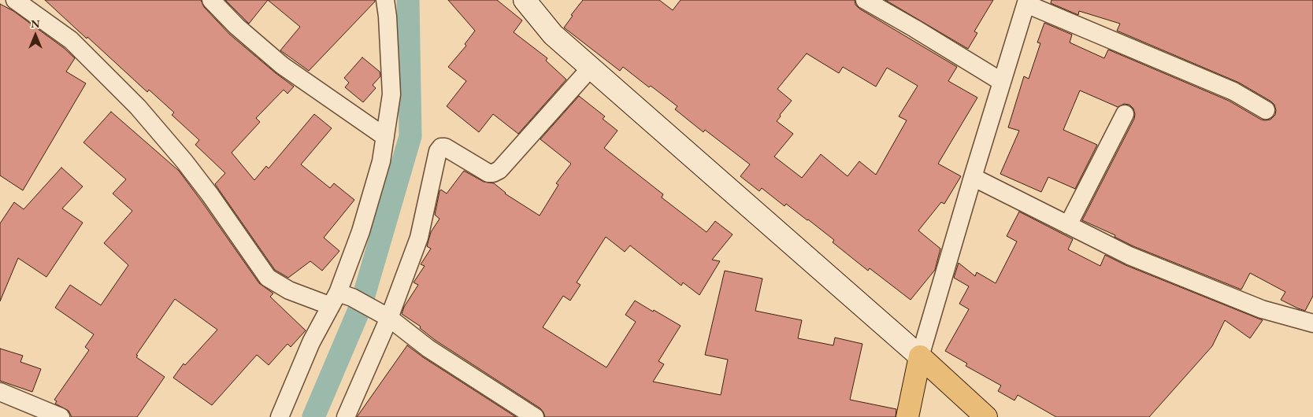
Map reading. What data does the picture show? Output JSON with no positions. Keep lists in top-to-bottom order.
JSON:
{
  "north": "top"
}
